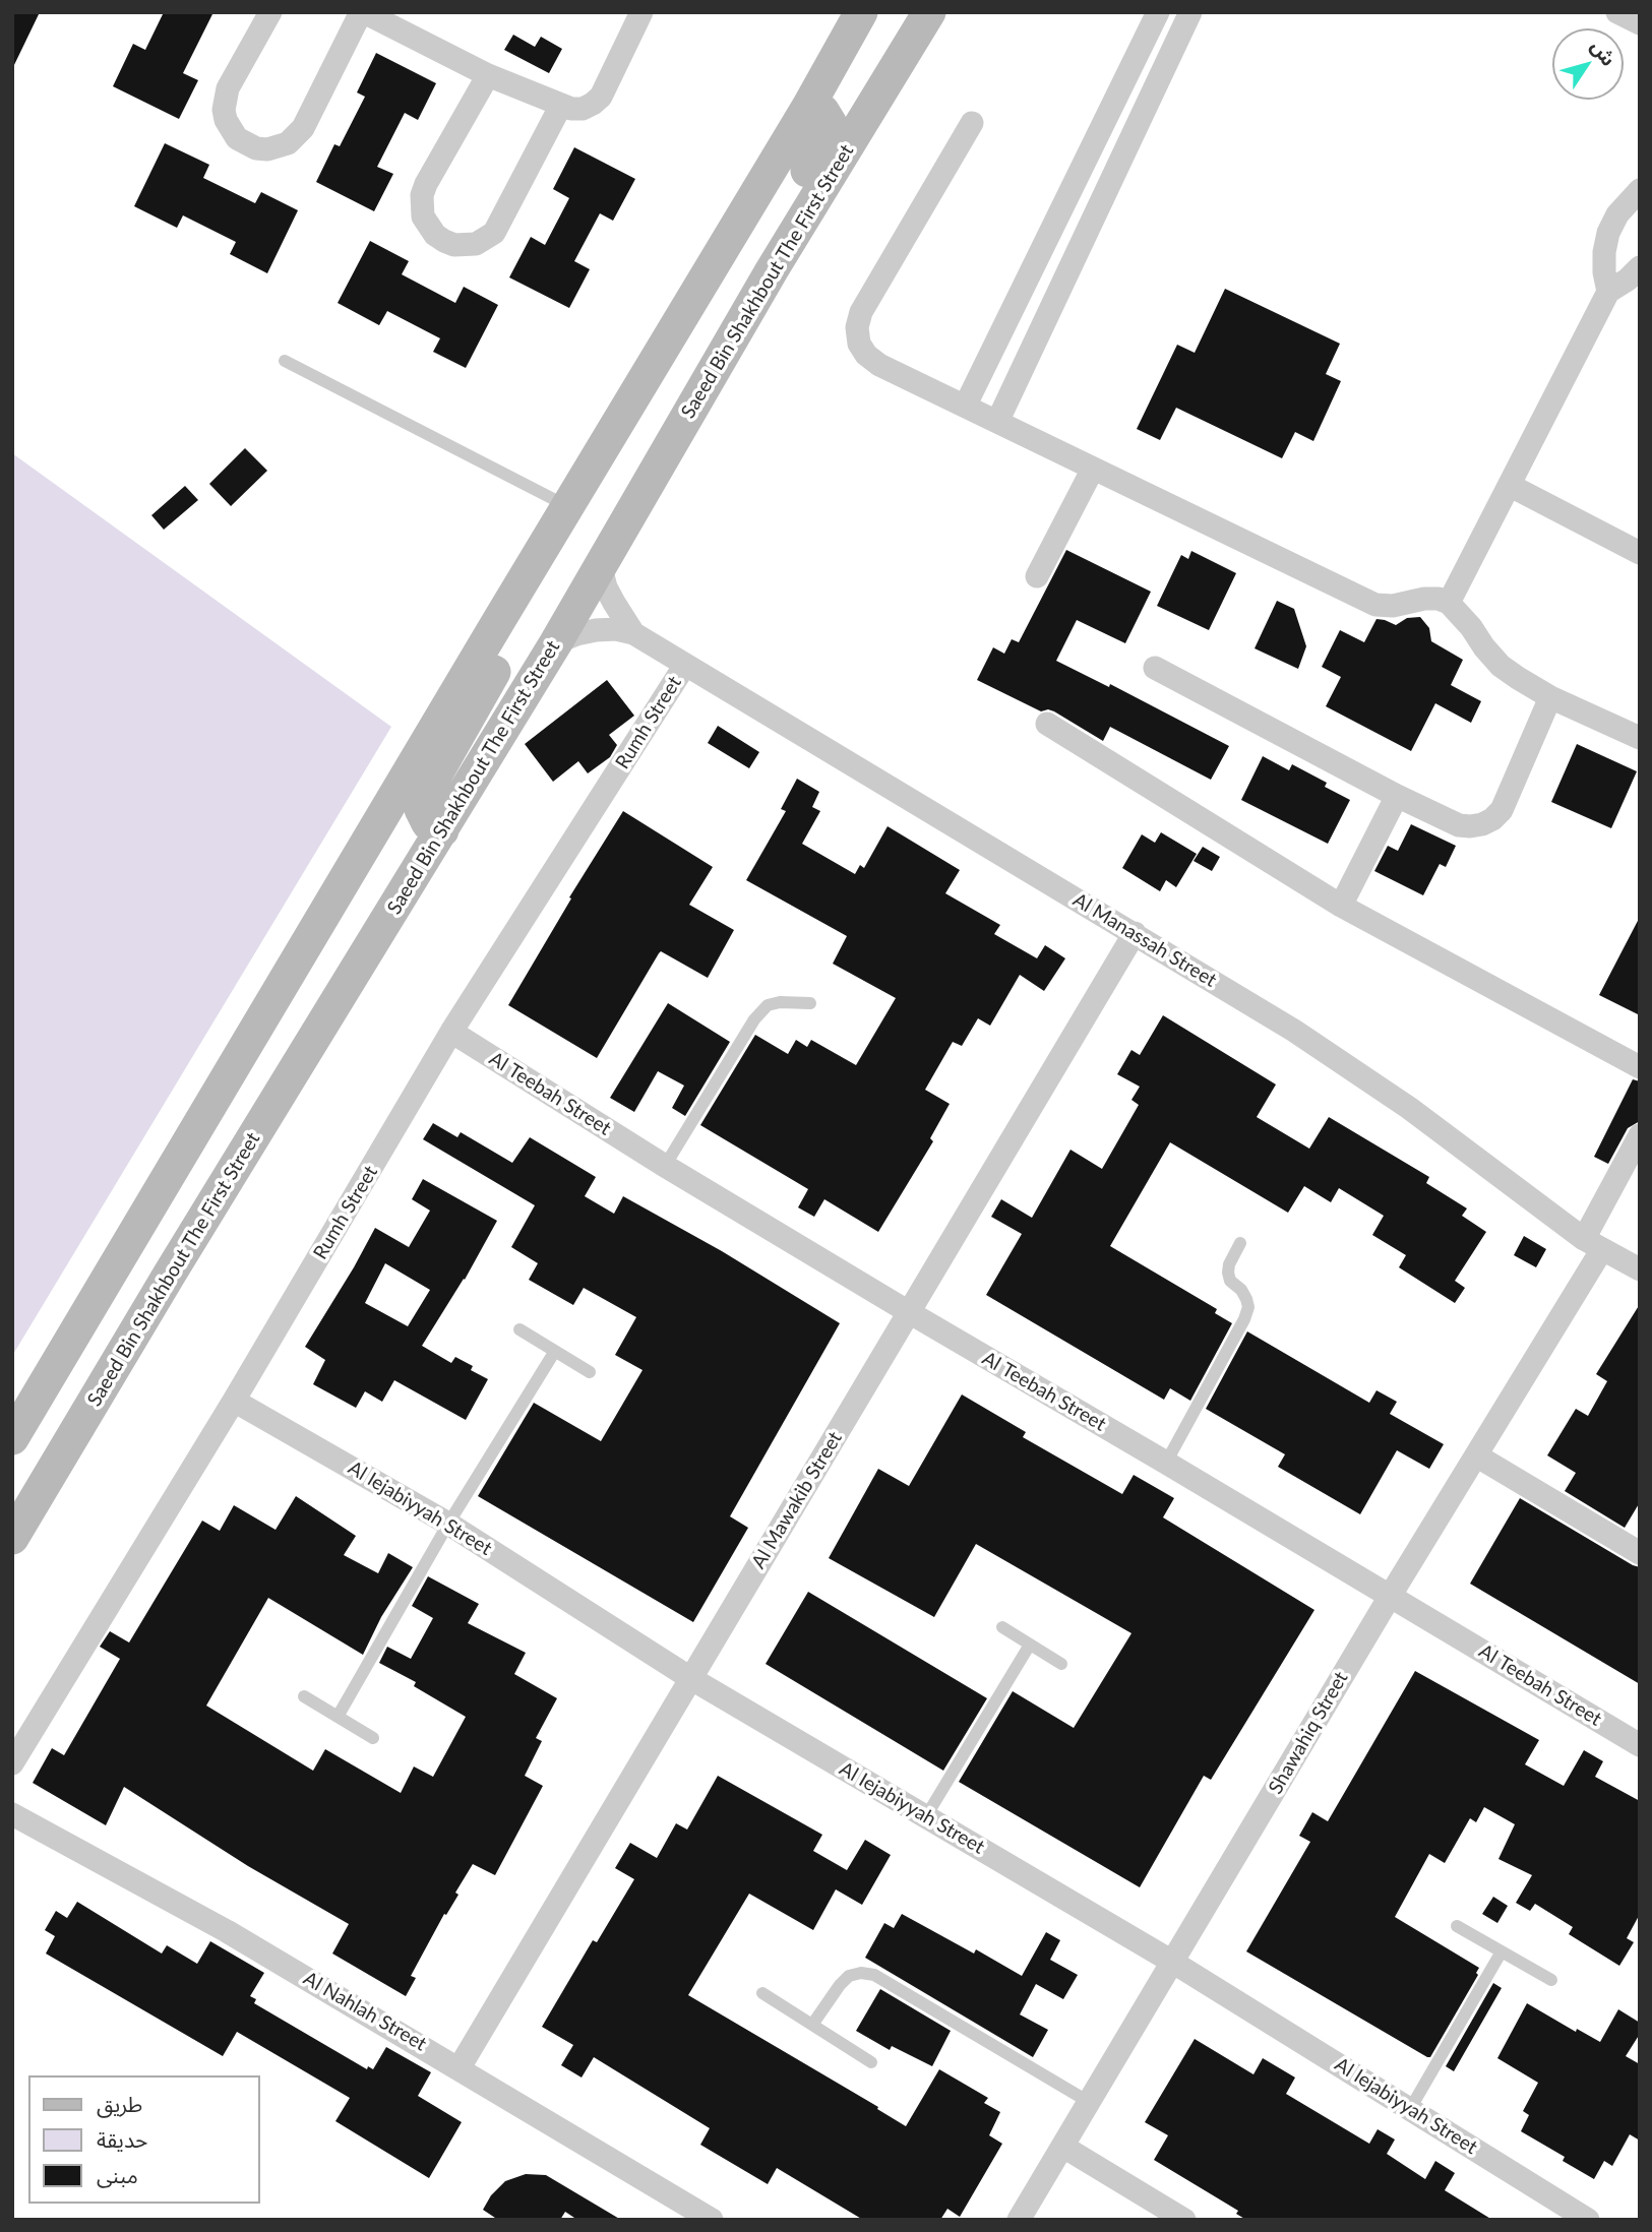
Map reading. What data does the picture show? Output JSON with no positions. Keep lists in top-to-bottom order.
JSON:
{
  "streets": {
    "main road": ["Saeed Bin Shakhbout The First Street"],
    "street": [
      "Rumh Street",
      "Al Manassah Street",
      "Al Teebah Street",
      "Al Mawakib Street",
      "Al Iejabiyyah Street",
      "Shawahiq Street",
      "Al Nahlah Street"
    ]
  },
  "crossings": [
    ["Saeed Bin Shakhbout The First Street", "Al Manassah Street"],
    ["Rumh Street", "Al Manassah Street"],
    ["Rumh Street", "Al Teebah Street"],
    ["Rumh Street", "Al Iejabiyyah Street"],
    ["Al Manassah Street", "Al Mawakib Street"],
    ["Al Manassah Street", "Shawahiq Street"],
    ["Al Teebah Street", "Al Mawakib Street"],
    ["Al Teebah Street", "Shawahiq Street"],
    ["Al Mawakib Street", "Al Iejabiyyah Street"],
    ["Al Mawakib Street", "Al Nahlah Street"],
    ["Al Iejabiyyah Street", "Shawahiq Street"]
  ],
  "legend": ["طريق", "حديقة", "مبنى"],
  "north": "top right"
}
